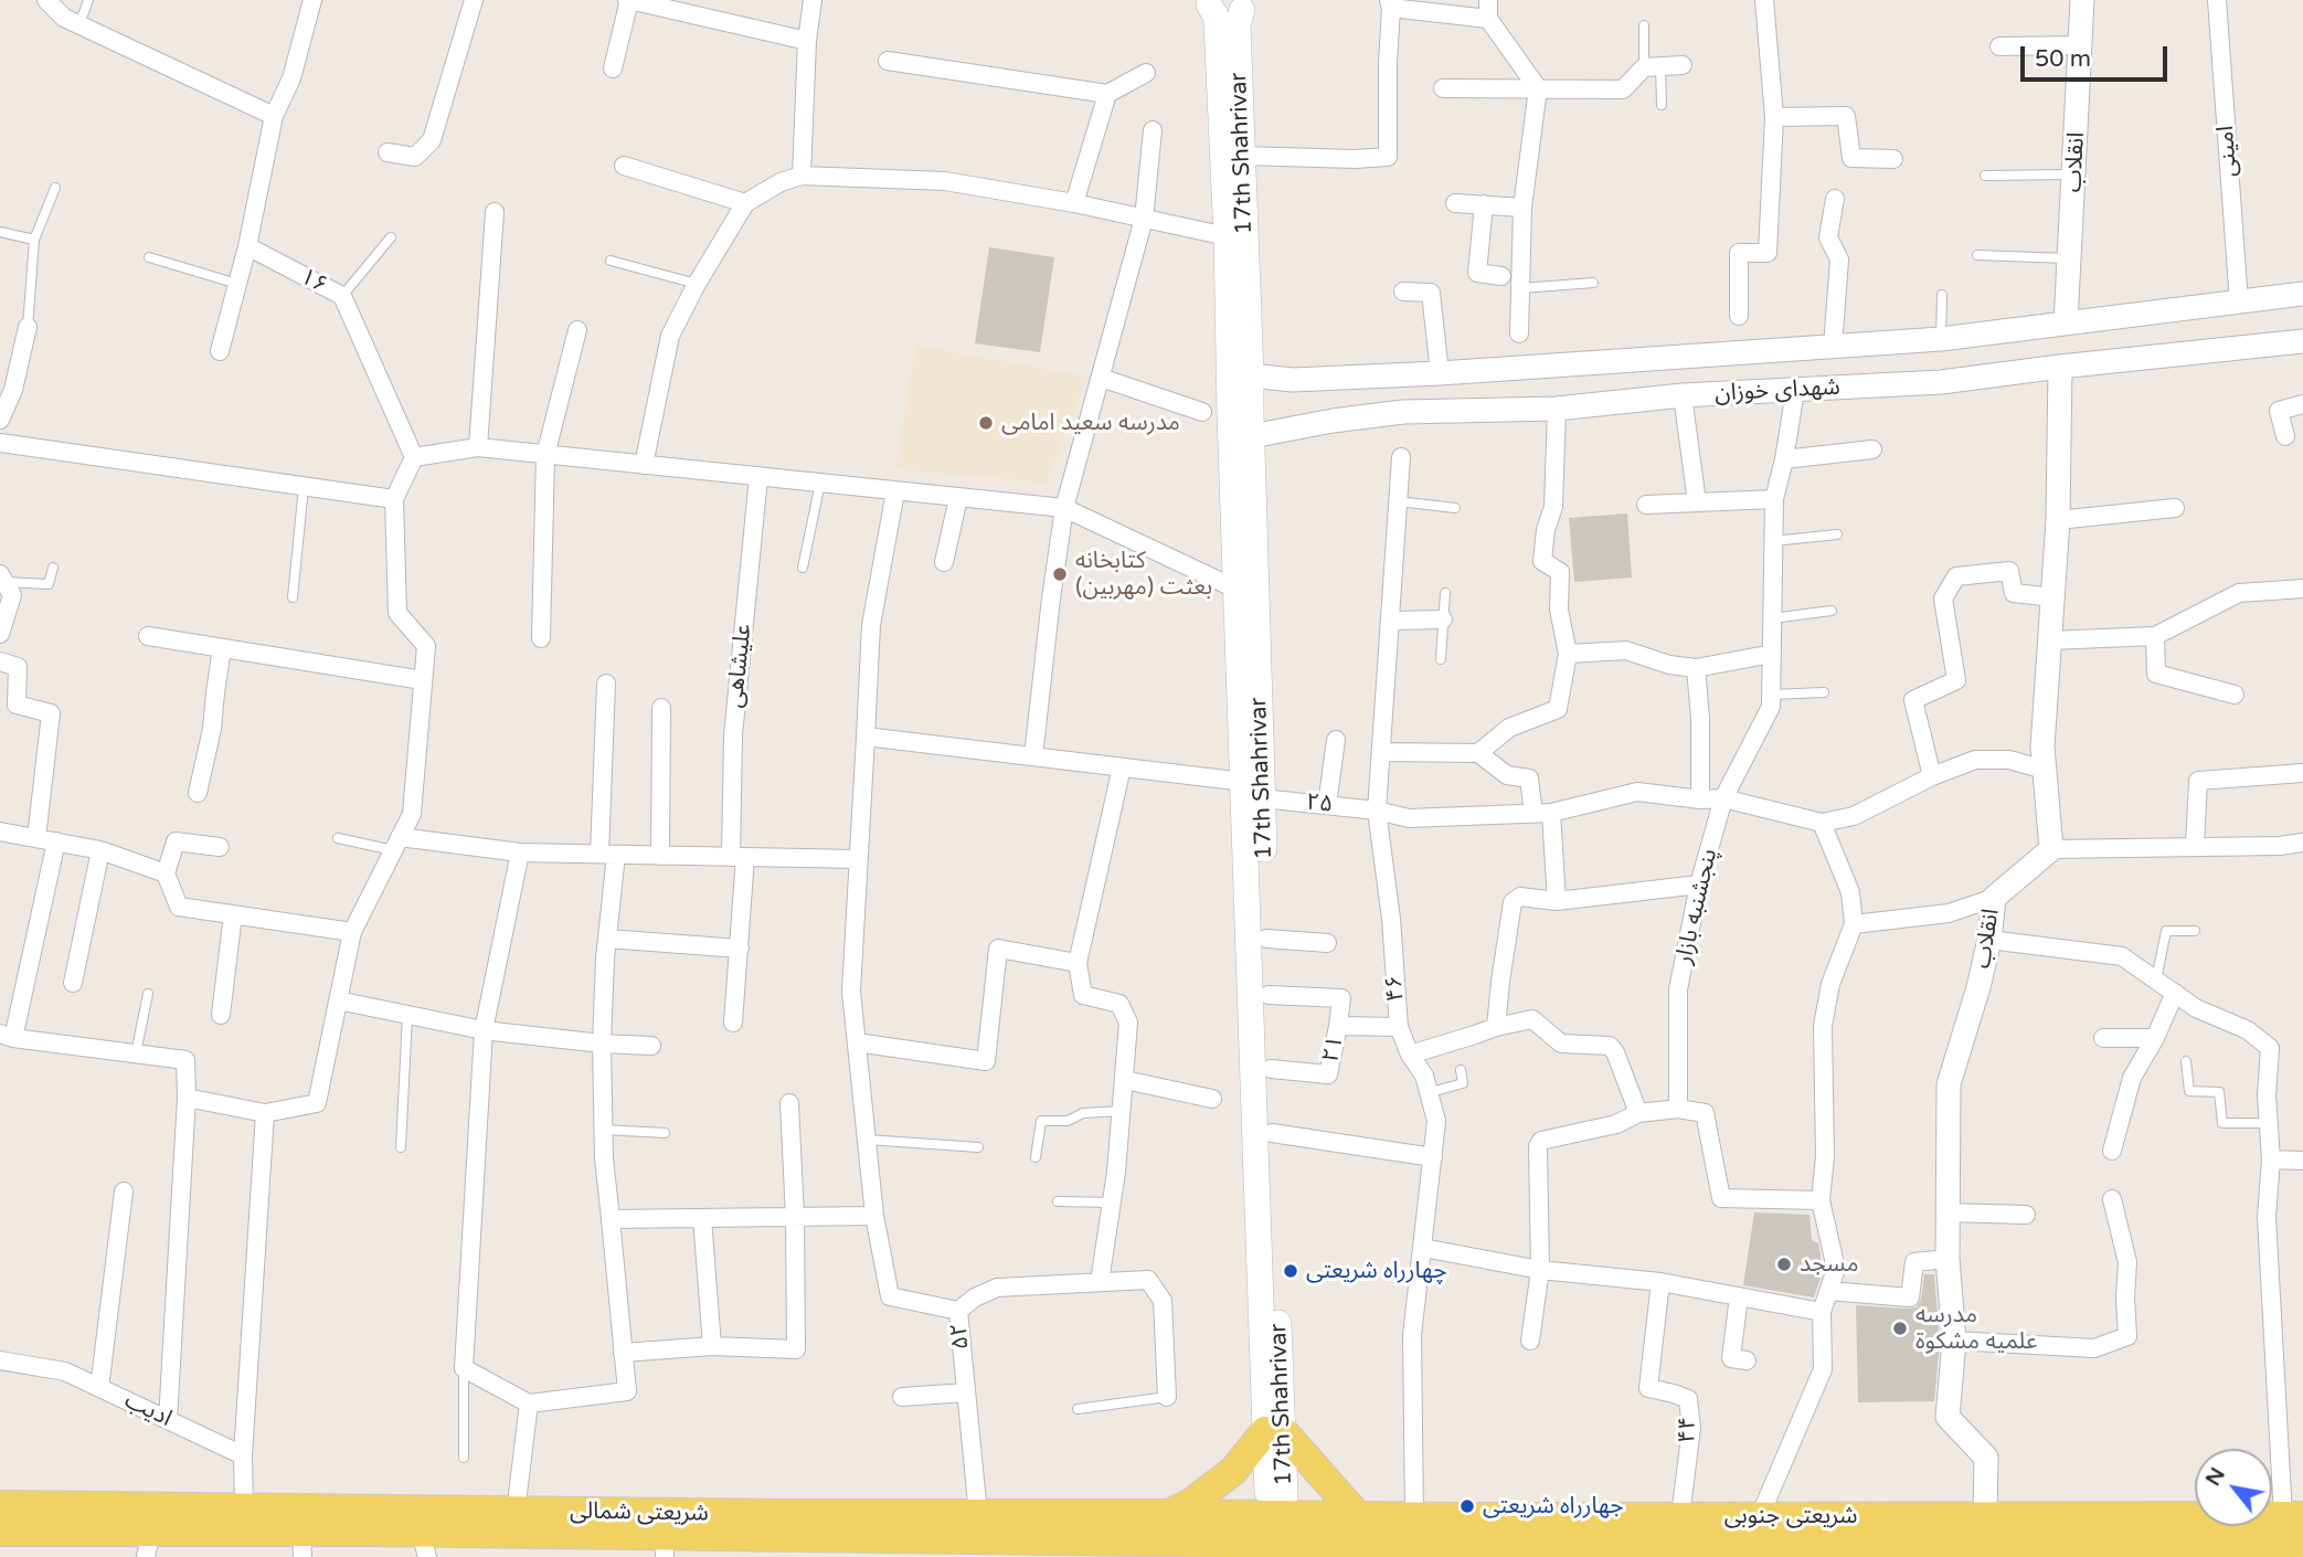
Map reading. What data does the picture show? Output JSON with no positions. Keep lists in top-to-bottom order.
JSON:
{
  "streets": {
    "main road": ["17th Shahrivar", "شریعتی شمالی", "شریعتی جنوبی"],
    "street": [
      "امینی",
      "انقلاب",
      "۱۶",
      "شهدای خوزان",
      "علیشاهی",
      "۲۵",
      "پنجشنبه بازار",
      "۴۶",
      "۲۱",
      "۵۲",
      "ادیب",
      "۴۴"
    ]
  },
  "crossings": [
    ["امینی", "شهدای خوزان"],
    ["17th Shahrivar", "شهدای خوزان"],
    ["17th Shahrivar", "۲۵"],
    ["17th Shahrivar", "۲۱"],
    ["17th Shahrivar", "شریعتی شمالی"],
    ["17th Shahrivar", "شریعتی جنوبی"],
    ["انقلاب", "شهدای خوزان"],
    ["انقلاب", "شریعتی جنوبی"],
    ["شهدای خوزان", "پنجشنبه بازار"],
    ["۲۵", "پنجشنبه بازار"],
    ["۲۵", "۴۶"],
    ["۴۶", "۲۱"],
    ["۵۲", "شریعتی شمالی"],
    ["۴۴", "شریعتی جنوبی"],
    ["شریعتی شمالی", "شریعتی جنوبی"]
  ],
  "places": [
    "مدرسه سعید امامی",
    "کتابخانه بعثت (مهربین)",
    "مسجد",
    "چهارراه شریعتی",
    "مدرسه علمیه مشکوة",
    "جهارراه شریعتی"
  ],
  "scale_bar": "50 m",
  "north": "top left"
}
